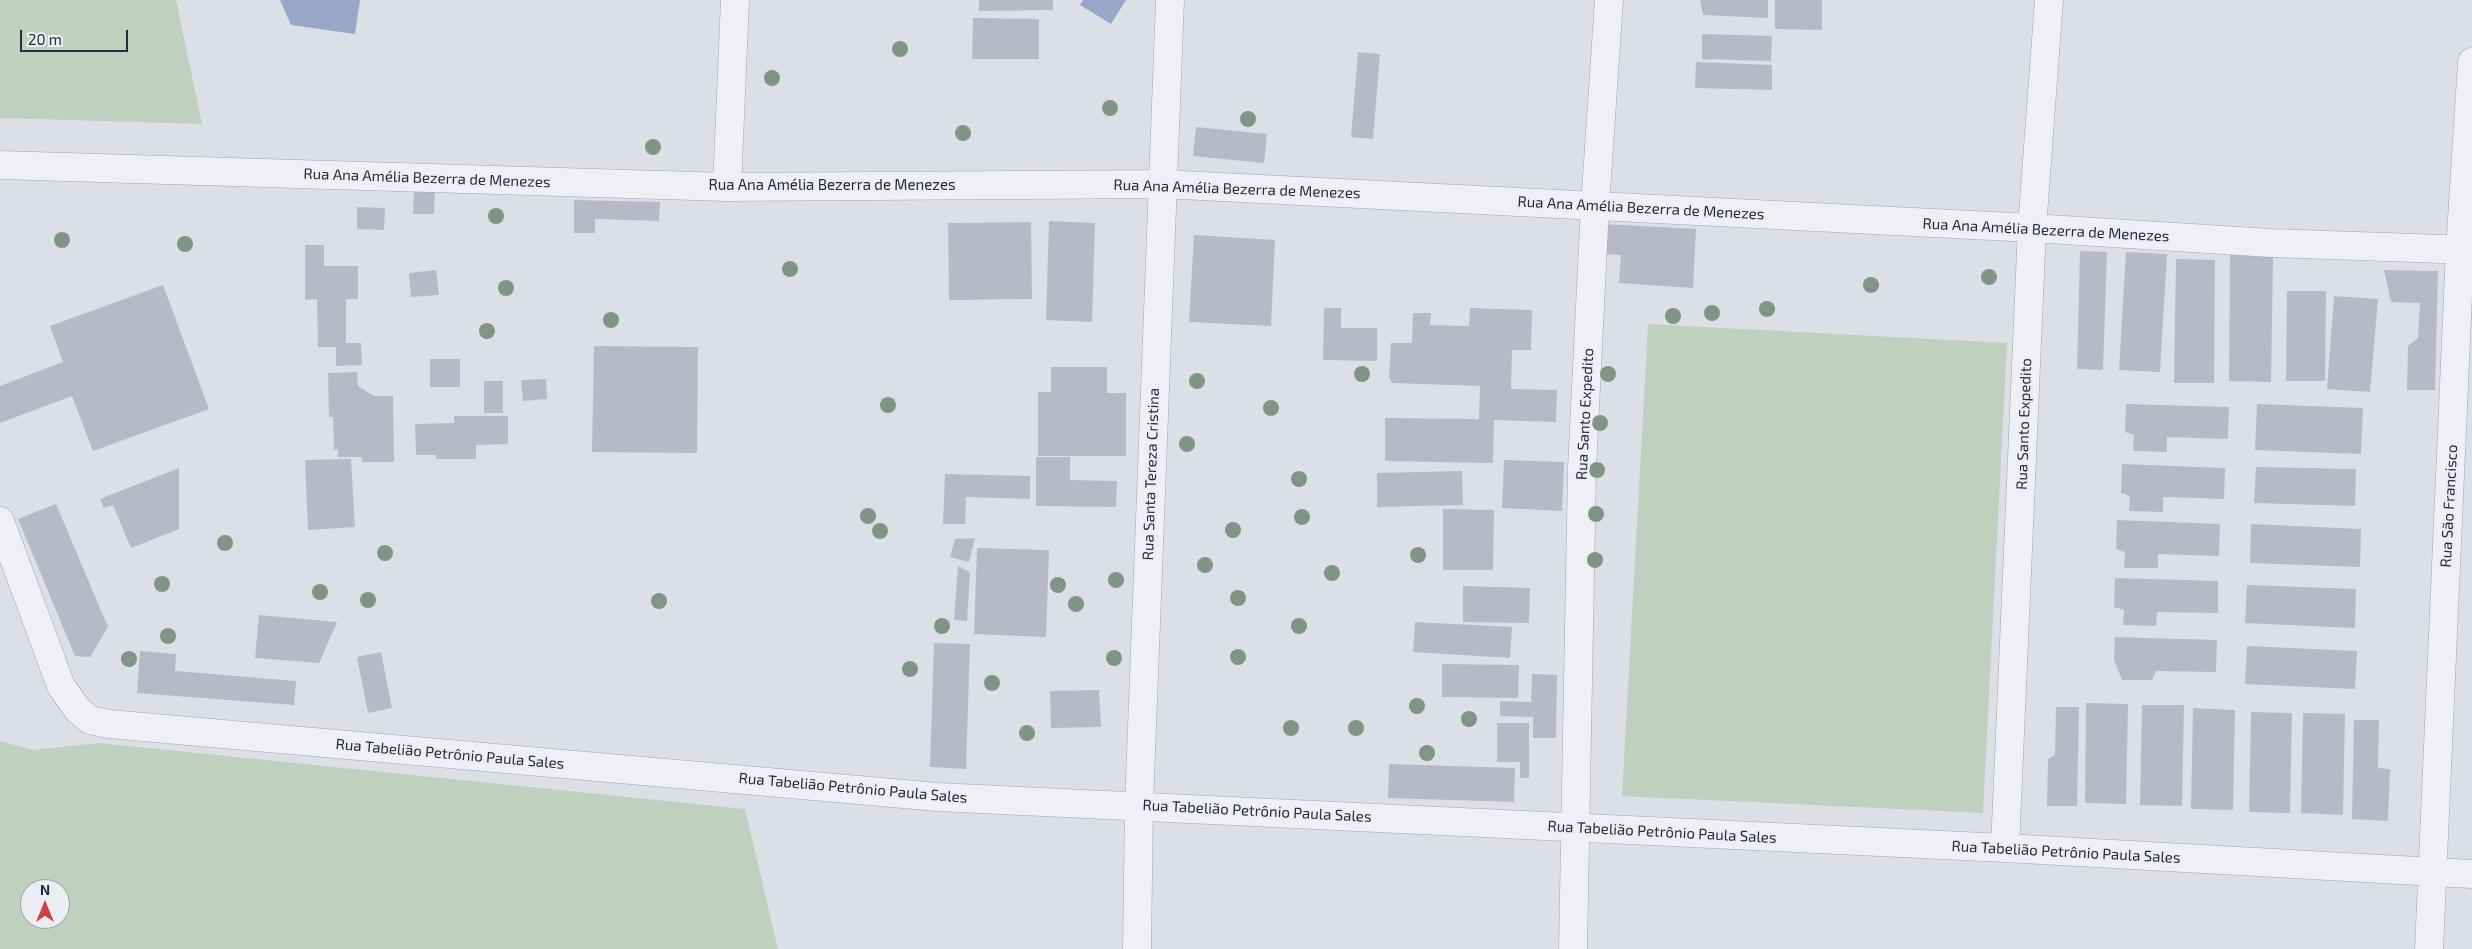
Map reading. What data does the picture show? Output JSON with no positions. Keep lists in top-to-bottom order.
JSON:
{
  "streets": {
    "street": [
      "Rua Ana Amélia Bezerra de Menezes",
      "Rua Santo Expedito",
      "Rua Santa Tereza Cristina",
      "Rua São Francisco",
      "Rua Tabelião Petrônio Paula Sales"
    ]
  },
  "crossings": [
    ["Rua Ana Amélia Bezerra de Menezes", "Rua Santo Expedito"],
    ["Rua Ana Amélia Bezerra de Menezes", "Rua Santa Tereza Cristina"],
    ["Rua Ana Amélia Bezerra de Menezes", "Rua São Francisco"],
    ["Rua Santo Expedito", "Rua Tabelião Petrônio Paula Sales"],
    ["Rua Santa Tereza Cristina", "Rua Tabelião Petrônio Paula Sales"],
    ["Rua São Francisco", "Rua Tabelião Petrônio Paula Sales"]
  ],
  "scale_bar": "20 m",
  "north": "top"
}
